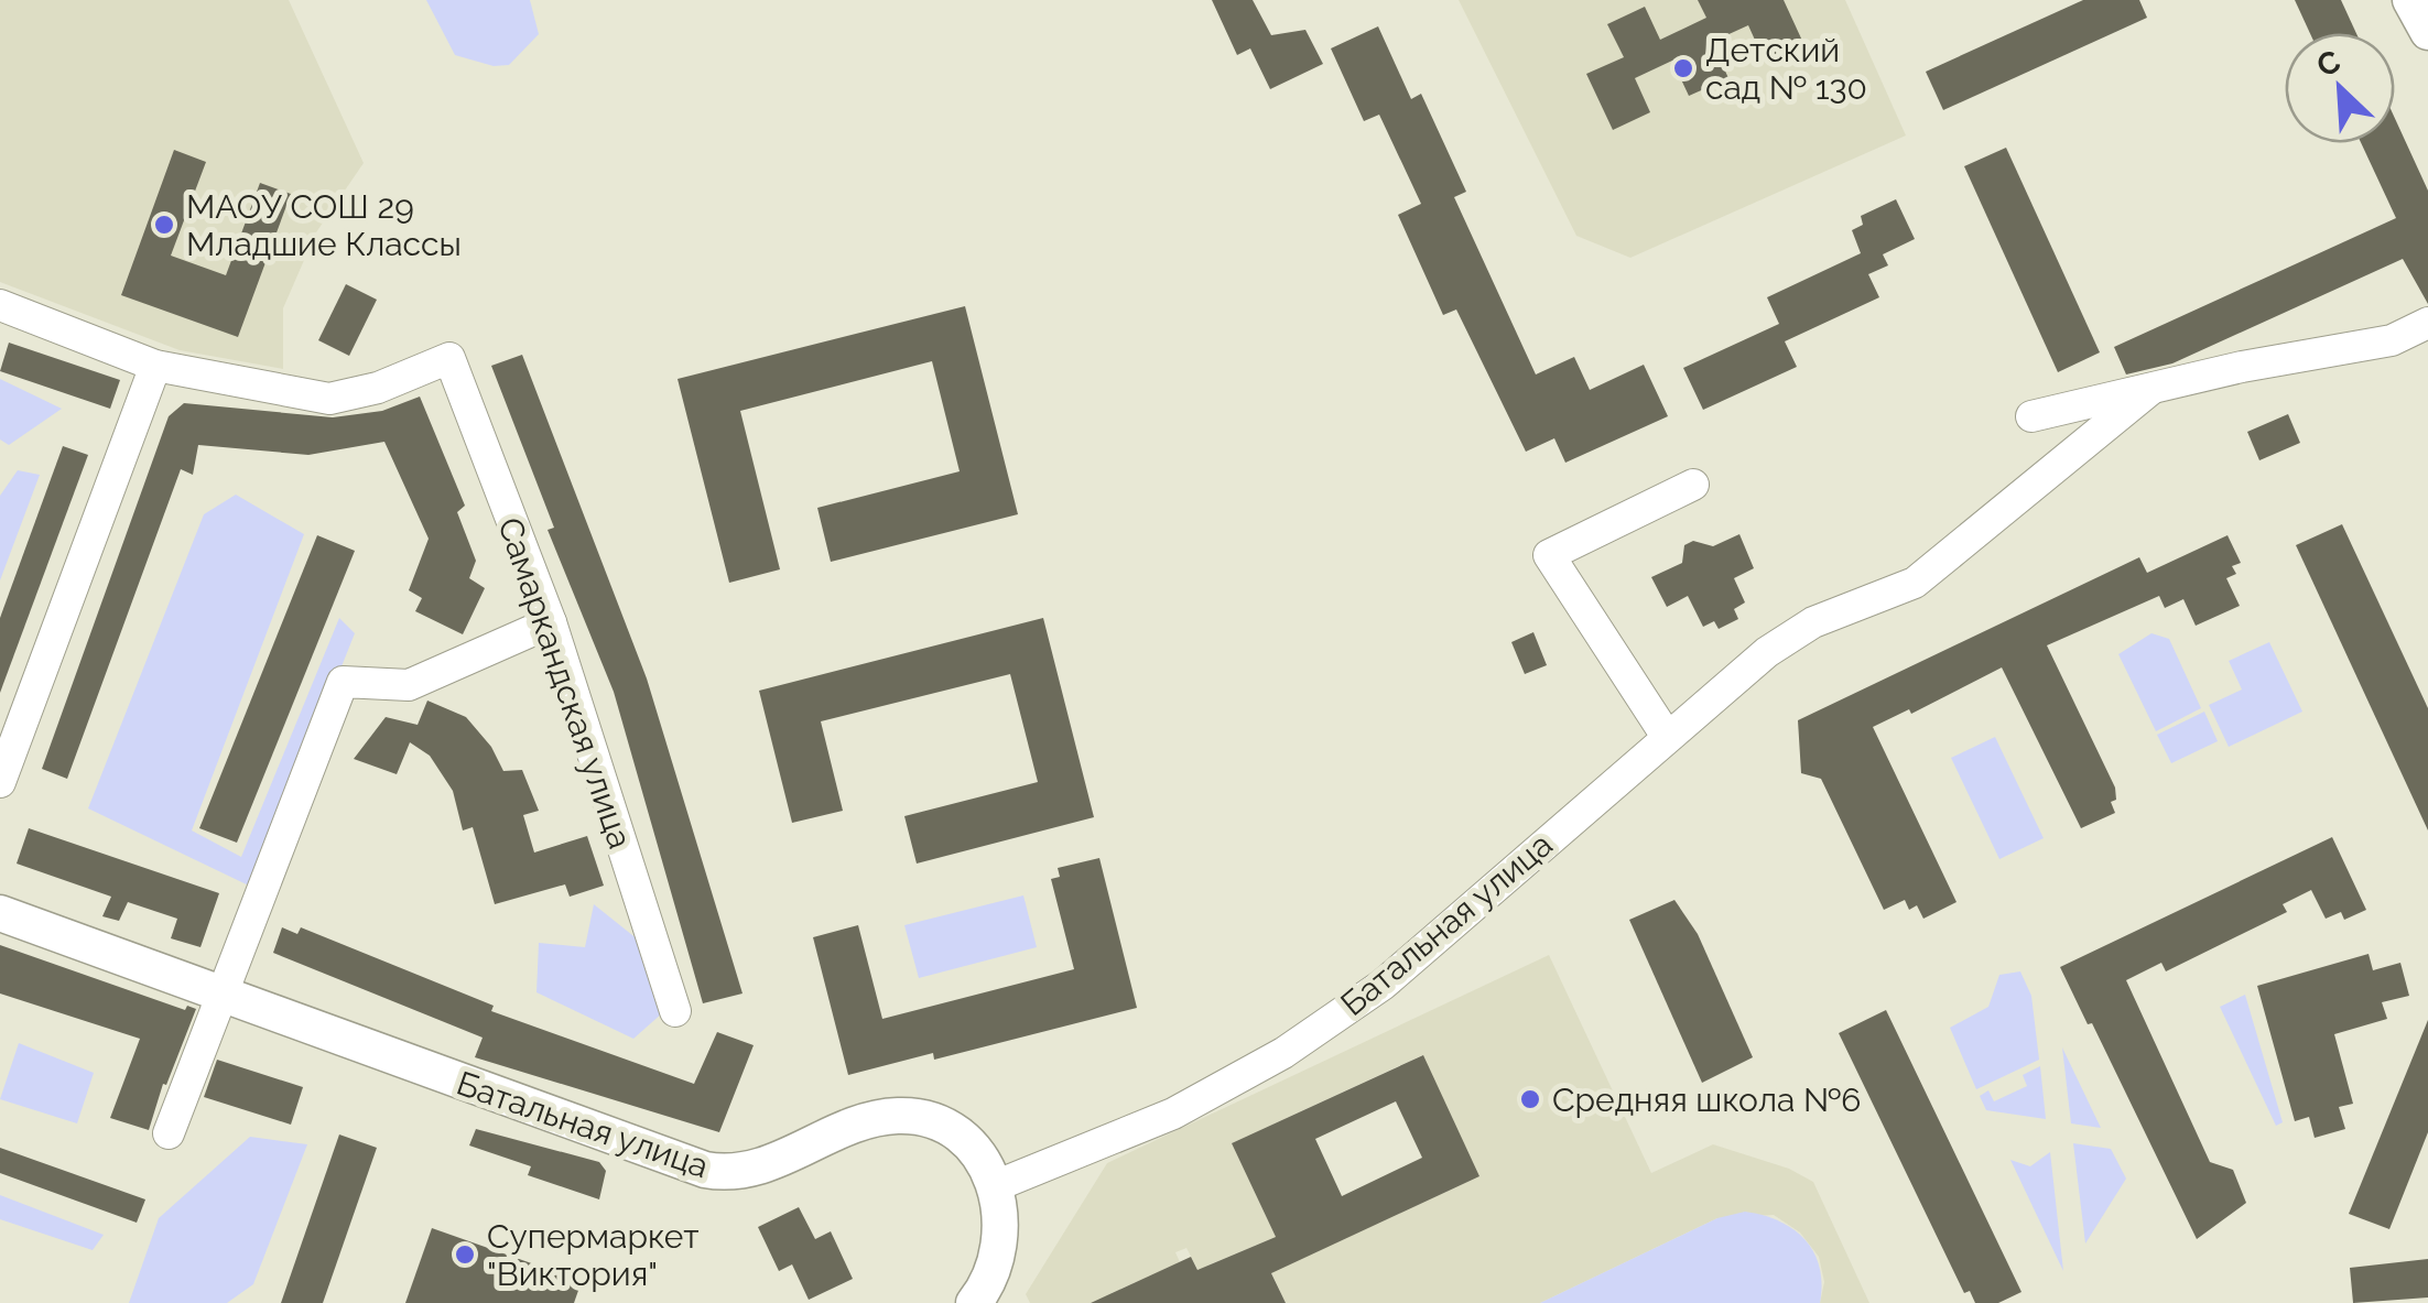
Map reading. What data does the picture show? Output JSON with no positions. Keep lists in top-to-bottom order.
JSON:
{
  "streets": {
    "main road": ["Батальная улица"],
    "street": ["Самаркандская улица"]
  },
  "places": [
    "Детский сад № 130",
    "МАОУ СОШ 29 Младшие Классы",
    "Средняя школа №6",
    "Супермаркет \"Виктория\""
  ],
  "north": "top left"
}
